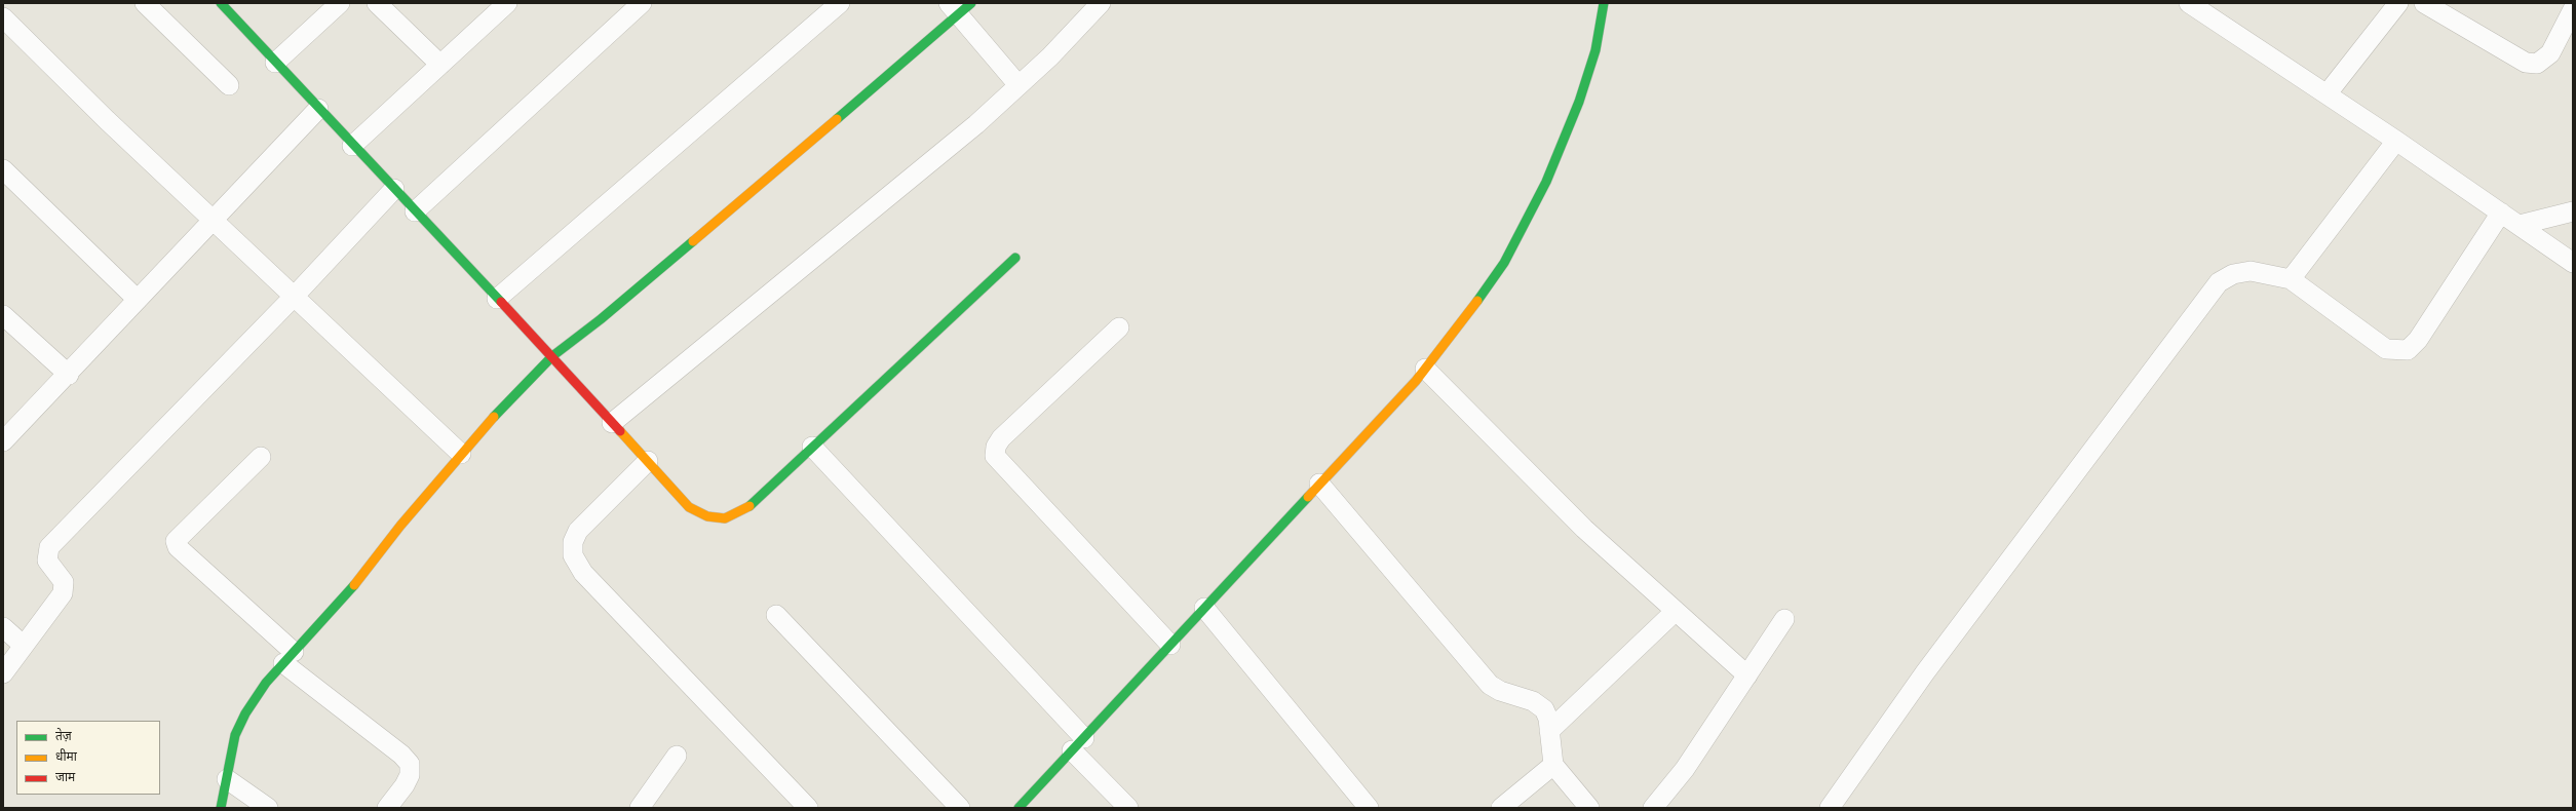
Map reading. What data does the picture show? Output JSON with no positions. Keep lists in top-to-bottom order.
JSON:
{
  "legend": ["तेज़", "धीमा", "जाम"]
}
